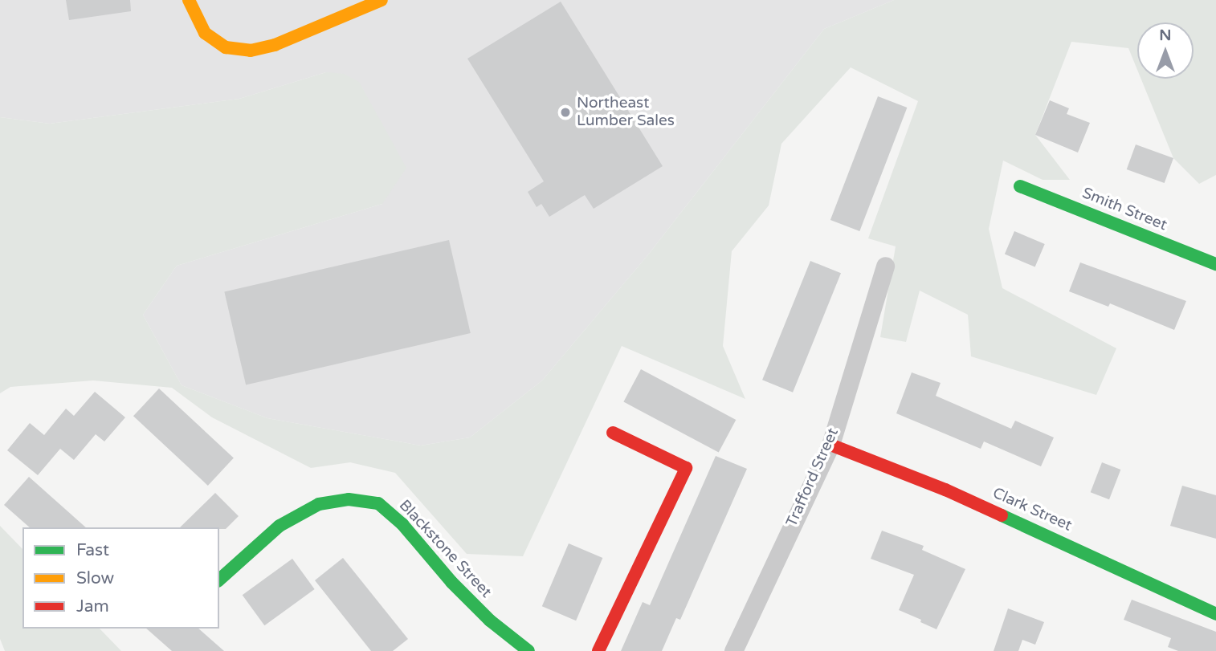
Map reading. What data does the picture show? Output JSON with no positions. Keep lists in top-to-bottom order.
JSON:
{
  "streets": {
    "street": [
      "Smith Street",
      "Trafford Street",
      "Clark Street",
      "Blackstone Street"
    ]
  },
  "crossings": [
    ["Trafford Street", "Clark Street"]
  ],
  "places": ["Northeast Lumber Sales"],
  "legend": ["Fast", "Slow", "Jam"],
  "north": "top"
}
